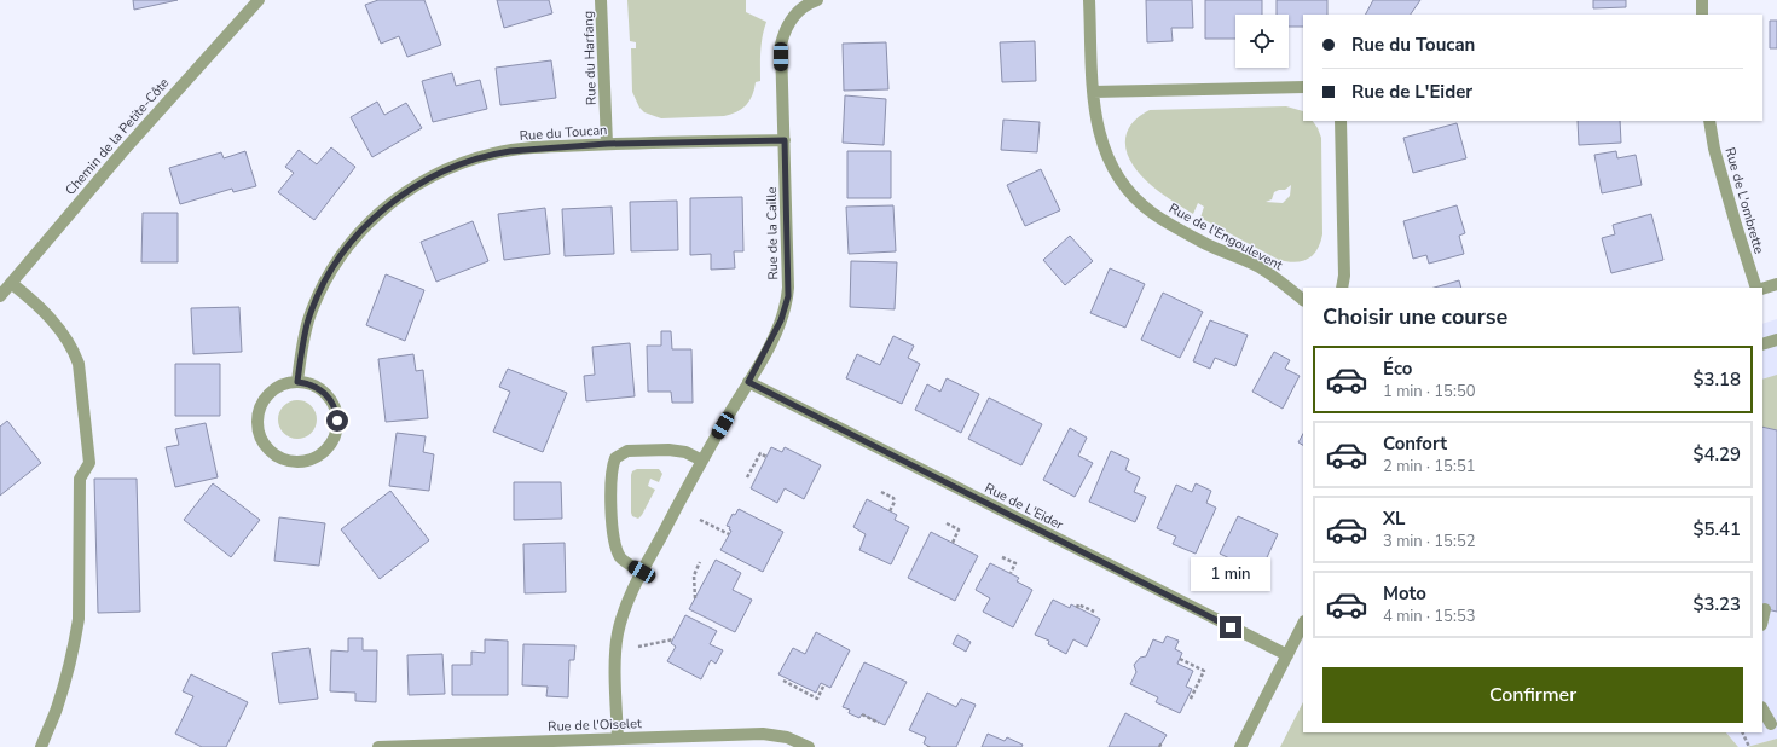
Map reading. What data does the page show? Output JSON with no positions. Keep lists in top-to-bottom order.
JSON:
{
  "streets": {
    "street": [
      "Rue du Harfang",
      "Rue du Toucan",
      "Chemin de la Petite-Côte",
      "Rue de L'ombrette",
      "Rue de la Caille",
      "Rue de l'Engoulevent",
      "Rue de L'Eider",
      "Rue de l'Oiselet"
    ]
  },
  "crossings": [
    ["Rue du Harfang", "Rue du Toucan"],
    ["Rue du Toucan", "Rue de la Caille"],
    ["Rue de la Caille", "Rue de L'Eider"],
    ["Rue de la Caille", "Rue de l'Oiselet"]
  ],
  "page": {
    "banner": ["Rue du Toucan", "Rue de L'Eider"],
    "heading": "Choisir une course",
    "list": [
      {
        "name": "Éco",
        "note": "1 min · 15:50",
        "value": "$3.18"
      },
      {
        "name": "Confort",
        "note": "2 min · 15:51",
        "value": "$4.29"
      },
      {
        "name": "XL",
        "note": "3 min · 15:52",
        "value": "$5.41"
      },
      {
        "name": "Moto",
        "note": "4 min · 15:53",
        "value": "$3.23"
      }
    ],
    "bubble": "1 min",
    "buttons": "Confirmer"
  }
}
